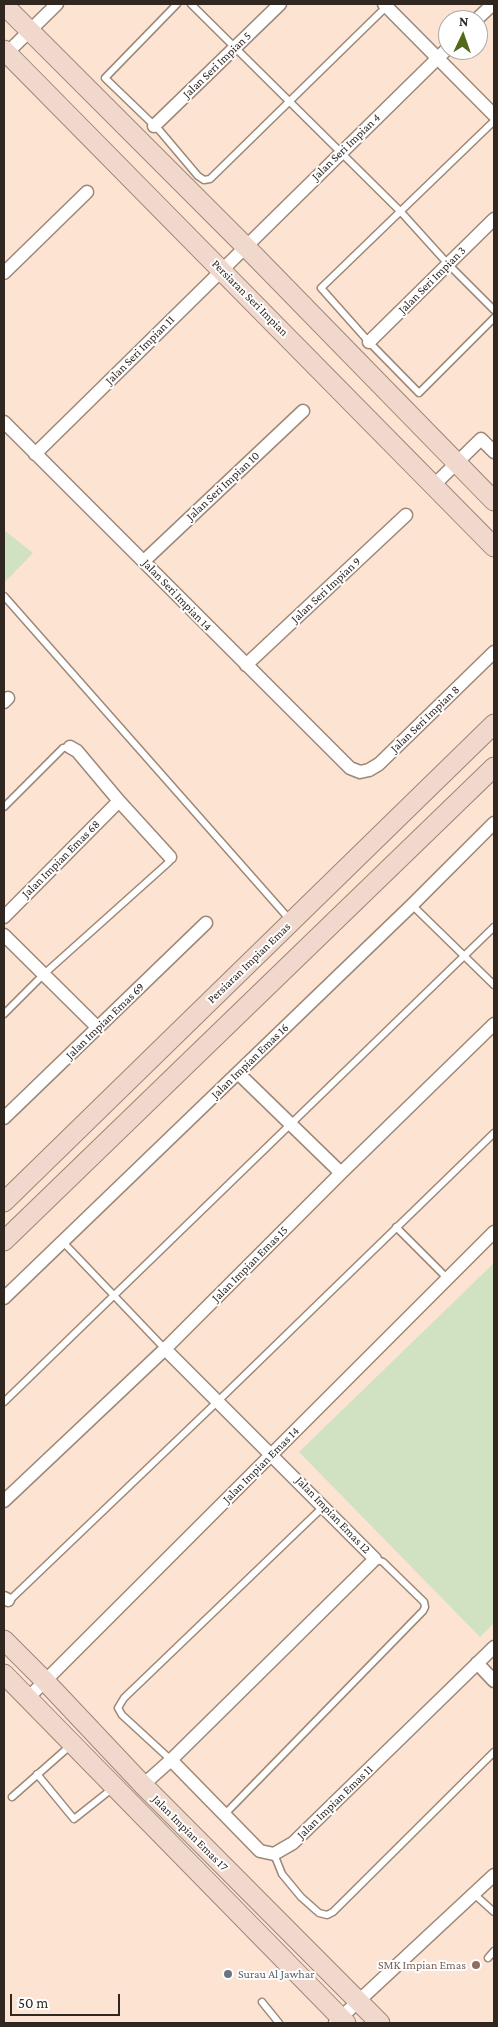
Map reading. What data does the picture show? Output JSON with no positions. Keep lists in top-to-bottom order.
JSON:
{
  "streets": {
    "street": [
      "Jalan Seri Impian 5",
      "Jalan Seri Impian 4",
      "Jalan Seri Impian 3",
      "Persiaran Seri Impian",
      "Jalan Seri Impian 11",
      "Jalan Seri Impian 10",
      "Jalan Seri Impian 9",
      "Jalan Seri Impian 14",
      "Jalan Seri Impian 8",
      "Jalan Impian Emas 68",
      "Persiaran Impian Emas",
      "Jalan Impian Emas 69",
      "Jalan Impian Emas 16",
      "Jalan Impian Emas 15",
      "Jalan Impian Emas 14",
      "Jalan Impian Emas 12",
      "Jalan Impian Emas 11",
      "Jalan Impian Emas 17"
    ]
  },
  "crossings": [
    ["Jalan Seri Impian 4", "Jalan Seri Impian 11"],
    ["Persiaran Seri Impian", "Jalan Seri Impian 11"],
    ["Jalan Seri Impian 11", "Jalan Seri Impian 14"],
    ["Jalan Seri Impian 10", "Jalan Seri Impian 14"],
    ["Jalan Seri Impian 9", "Jalan Seri Impian 14"],
    ["Jalan Seri Impian 14", "Jalan Seri Impian 8"],
    ["Jalan Impian Emas 16", "Jalan Impian Emas 12"],
    ["Jalan Impian Emas 15", "Jalan Impian Emas 12"],
    ["Jalan Impian Emas 14", "Jalan Impian Emas 12"],
    ["Jalan Impian Emas 14", "Jalan Impian Emas 17"],
    ["Jalan Impian Emas 12", "Jalan Impian Emas 17"]
  ],
  "places": ["SMK Impian Emas", "Surau Al Jawhar"],
  "scale_bar": "50 m",
  "north": "top"
}
